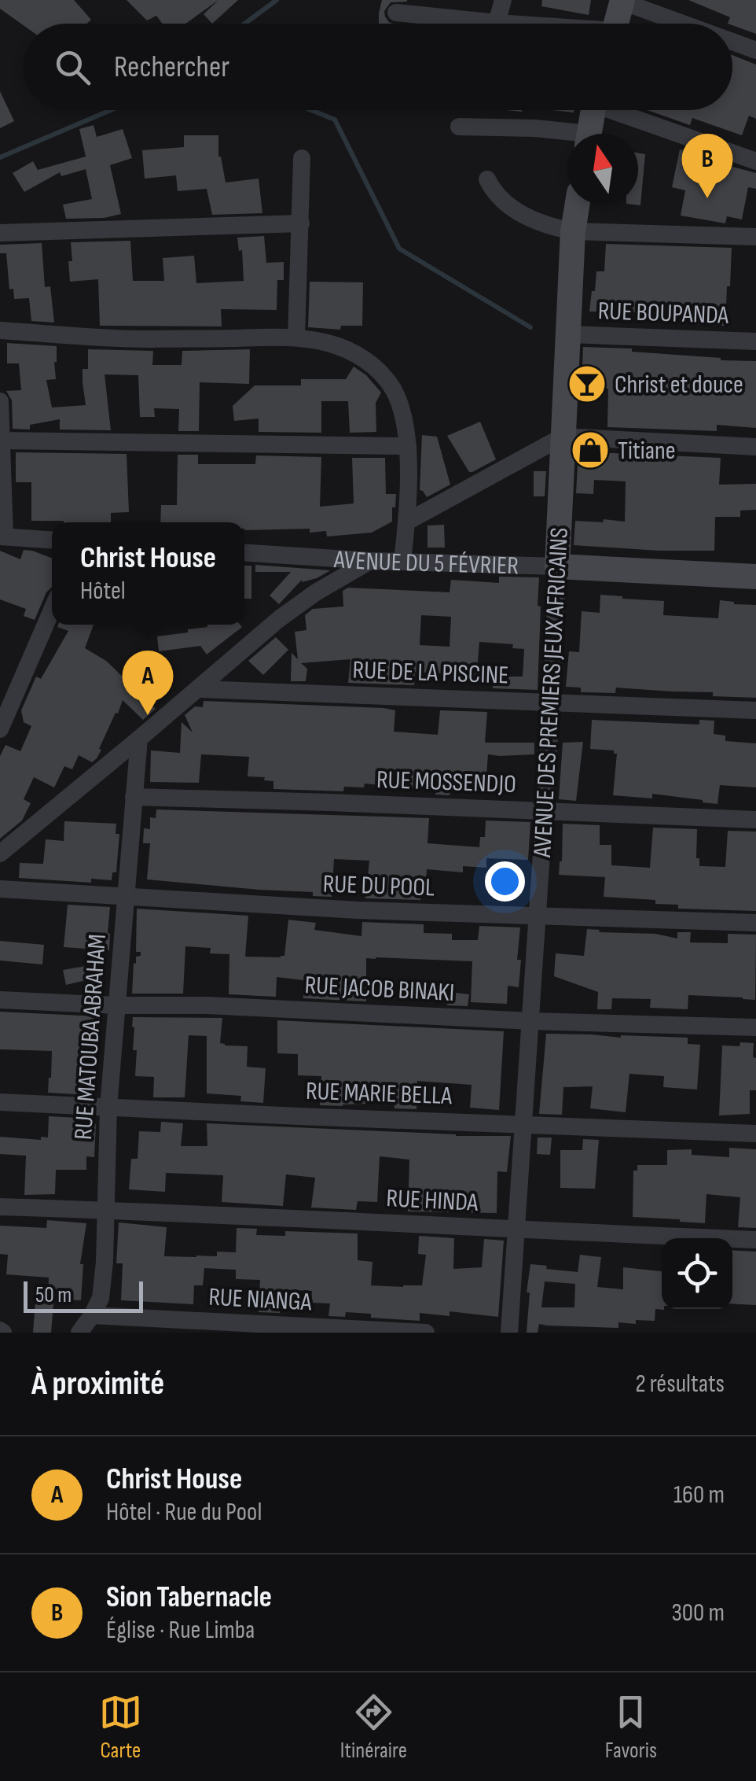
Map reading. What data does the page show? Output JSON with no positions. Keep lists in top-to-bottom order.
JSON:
{
  "streets": {
    "street": [
      "RUE BOUPANDA",
      "AVENUE DU 5 FÉVRIER",
      "RUE DE LA PISCINE",
      "AVENUE DES PREMIERS JEUX AFRICAINS",
      "RUE MOSSENDJO",
      "RUE DU POOL",
      "RUE JACOB BINAKI",
      "RUE MATOUBA ABRAHAM",
      "RUE MARIE BELLA",
      "RUE HINDA",
      "RUE NIANGA"
    ]
  },
  "crossings": [
    ["RUE BOUPANDA", "AVENUE DES PREMIERS JEUX AFRICAINS"],
    ["AVENUE DU 5 FÉVRIER", "AVENUE DES PREMIERS JEUX AFRICAINS"],
    ["RUE DE LA PISCINE", "AVENUE DES PREMIERS JEUX AFRICAINS"],
    ["AVENUE DES PREMIERS JEUX AFRICAINS", "RUE MOSSENDJO"],
    ["AVENUE DES PREMIERS JEUX AFRICAINS", "RUE DU POOL"],
    ["AVENUE DES PREMIERS JEUX AFRICAINS", "RUE JACOB BINAKI"],
    ["AVENUE DES PREMIERS JEUX AFRICAINS", "RUE MARIE BELLA"],
    ["AVENUE DES PREMIERS JEUX AFRICAINS", "RUE HINDA"],
    ["RUE MOSSENDJO", "RUE MATOUBA ABRAHAM"],
    ["RUE DU POOL", "RUE MATOUBA ABRAHAM"],
    ["RUE JACOB BINAKI", "RUE MATOUBA ABRAHAM"],
    ["RUE MATOUBA ABRAHAM", "RUE MARIE BELLA"],
    ["RUE MATOUBA ABRAHAM", "RUE HINDA"],
    ["RUE MATOUBA ABRAHAM", "RUE NIANGA"]
  ],
  "places": {
    "bar": ["Christ et douce"],
    "shop": ["Titiane"]
  },
  "scale_bar": "50 m",
  "north": "top",
  "page": {
    "search": "Rechercher",
    "pins": ["B", "A"],
    "popup": ["Christ House", "Hôtel"],
    "scale": "50 m",
    "heading": ["À proximité", "2 résultats"],
    "list": [
      {
        "mark": "A",
        "name": "Christ House",
        "note": "Hôtel · Rue du Pool",
        "value": "160 m"
      },
      {
        "mark": "B",
        "name": "Sion Tabernacle",
        "note": "Église · Rue Limba",
        "value": "300 m"
      }
    ],
    "nav": ["Carte", "Itinéraire", "Favoris"]
  }
}
